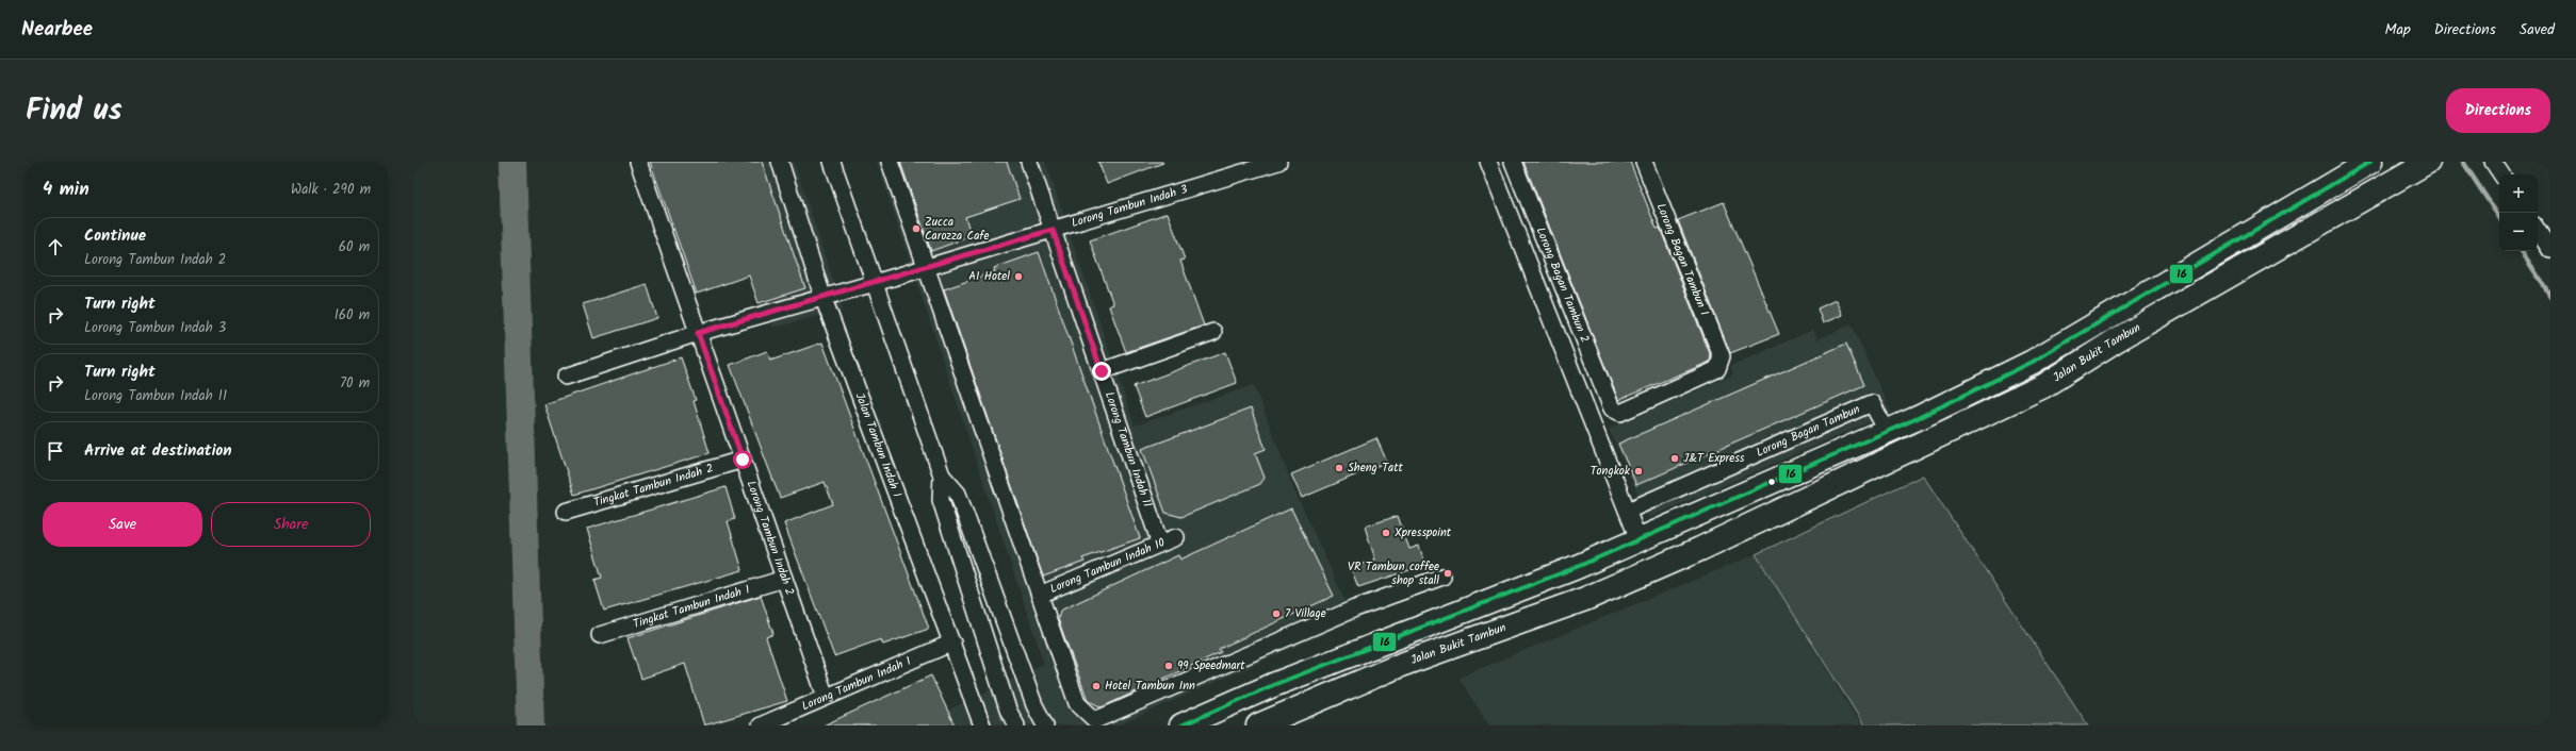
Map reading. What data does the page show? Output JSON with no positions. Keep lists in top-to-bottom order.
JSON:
{
  "streets": {
    "main road": ["Jalan Bukit Tambun"],
    "street": [
      "Lorong Tambun Indah 3",
      "Lorong Bagan Tambun 1",
      "Lorong Bagan Tambun 2",
      "Lorong Bagan Tambun",
      "Jalan Tambun Indah 1",
      "Lorong Tambun Indah 11",
      "Tingkat Tambun Indah 2",
      "Lorong Tambun Indah 2",
      "Lorong Tambun Indah 10",
      "Tingkat Tambun Indah 1",
      "Lorong Tambun Indah 1"
    ]
  },
  "crossings": [
    ["Lorong Tambun Indah 3", "Jalan Tambun Indah 1"],
    ["Lorong Tambun Indah 3", "Lorong Tambun Indah 11"],
    ["Lorong Tambun Indah 3", "Lorong Tambun Indah 2"],
    ["Lorong Bagan Tambun 1", "Lorong Bagan Tambun 2"],
    ["Jalan Bukit Tambun", "Lorong Bagan Tambun"],
    ["Jalan Tambun Indah 1", "Lorong Tambun Indah 1"],
    ["Lorong Tambun Indah 11", "Lorong Tambun Indah 10"],
    ["Tingkat Tambun Indah 2", "Lorong Tambun Indah 2"],
    ["Lorong Tambun Indah 2", "Tingkat Tambun Indah 1"],
    ["Lorong Tambun Indah 2", "Lorong Tambun Indah 1"]
  ],
  "places": [
    "Zucca Carozza Cafe",
    "A1 Hotel",
    "J&T Express",
    "Sheng Tatt",
    "Tongkok",
    "Xpresspoint",
    "VR Tambun coffee shop stall",
    "7 Village",
    "99 Speedmart",
    "Hotel Tambun Inn"
  ],
  "lines": ["transit line 16"],
  "page": {
    "header": "Nearbee",
    "nav": ["Map", "Directions", "Saved"],
    "title": "Find us",
    "buttons": [
      "Directions",
      ["Save", "Share"]
    ],
    "heading": ["4 min", "Walk · 290 m"],
    "map_buttons": ["+", "−"],
    "list": [
      ["Continue", "Lorong Tambun Indah 2", "60 m"],
      ["Turn right", "Lorong Tambun Indah 3", "160 m"],
      ["Turn right", "Lorong Tambun Indah 11", "70 m"],
      "Arrive at destination"
    ]
  }
}
